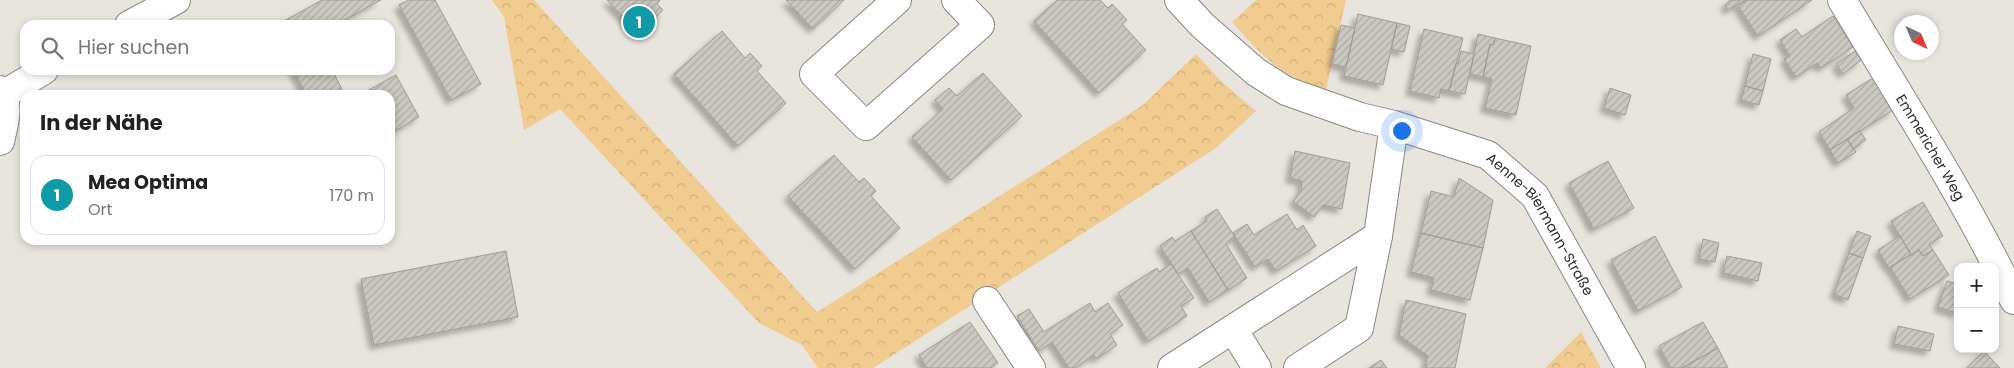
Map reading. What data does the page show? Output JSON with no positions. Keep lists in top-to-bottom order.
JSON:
{
  "streets": {
    "street": ["Emmericher Weg", "Aenne-Biermann-Straße"]
  },
  "north": "bottom right",
  "page": {
    "pins": "1",
    "search": "Hier suchen",
    "heading": "In der Nähe",
    "list": [
      {
        "mark": "1",
        "name": "Mea Optima",
        "note": "Ort",
        "value": "170 m"
      }
    ],
    "map_buttons": ["+", "−"]
  }
}
